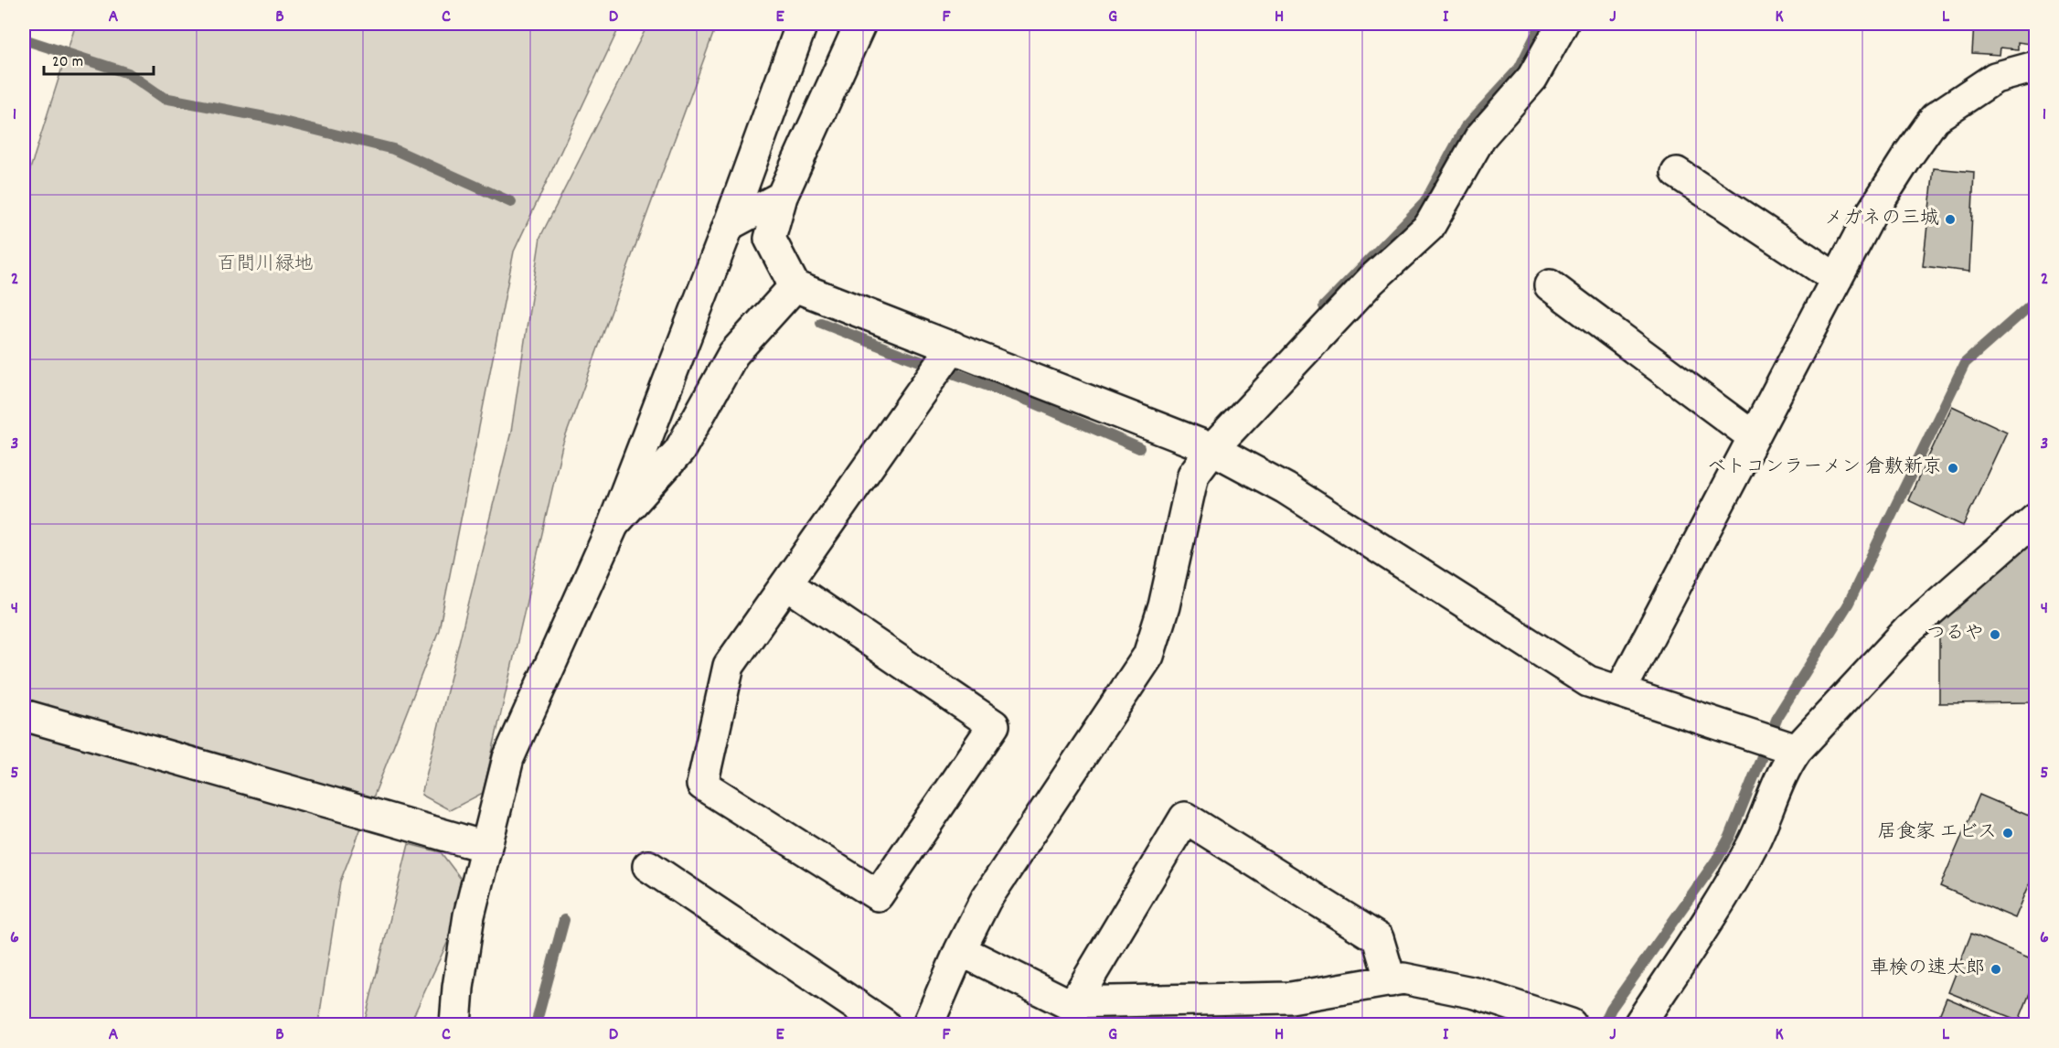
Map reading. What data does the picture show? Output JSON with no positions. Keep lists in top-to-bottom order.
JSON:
{
  "parks": ["百間川緑地"],
  "places": [
    "メガネの三城",
    "ベトコンラーメン 倉敷新京",
    "つるや",
    "居食家 エビス",
    "車検の速太郎"
  ],
  "scale_bar": "20 m",
  "grid": {
    "columns": [
      "A",
      "B",
      "C",
      "D",
      "E",
      "F",
      "G",
      "H",
      "I",
      "J",
      "K",
      "L"
    ],
    "rows": [
      "1",
      "2",
      "3",
      "4",
      "5",
      "6"
    ]
  }
}
